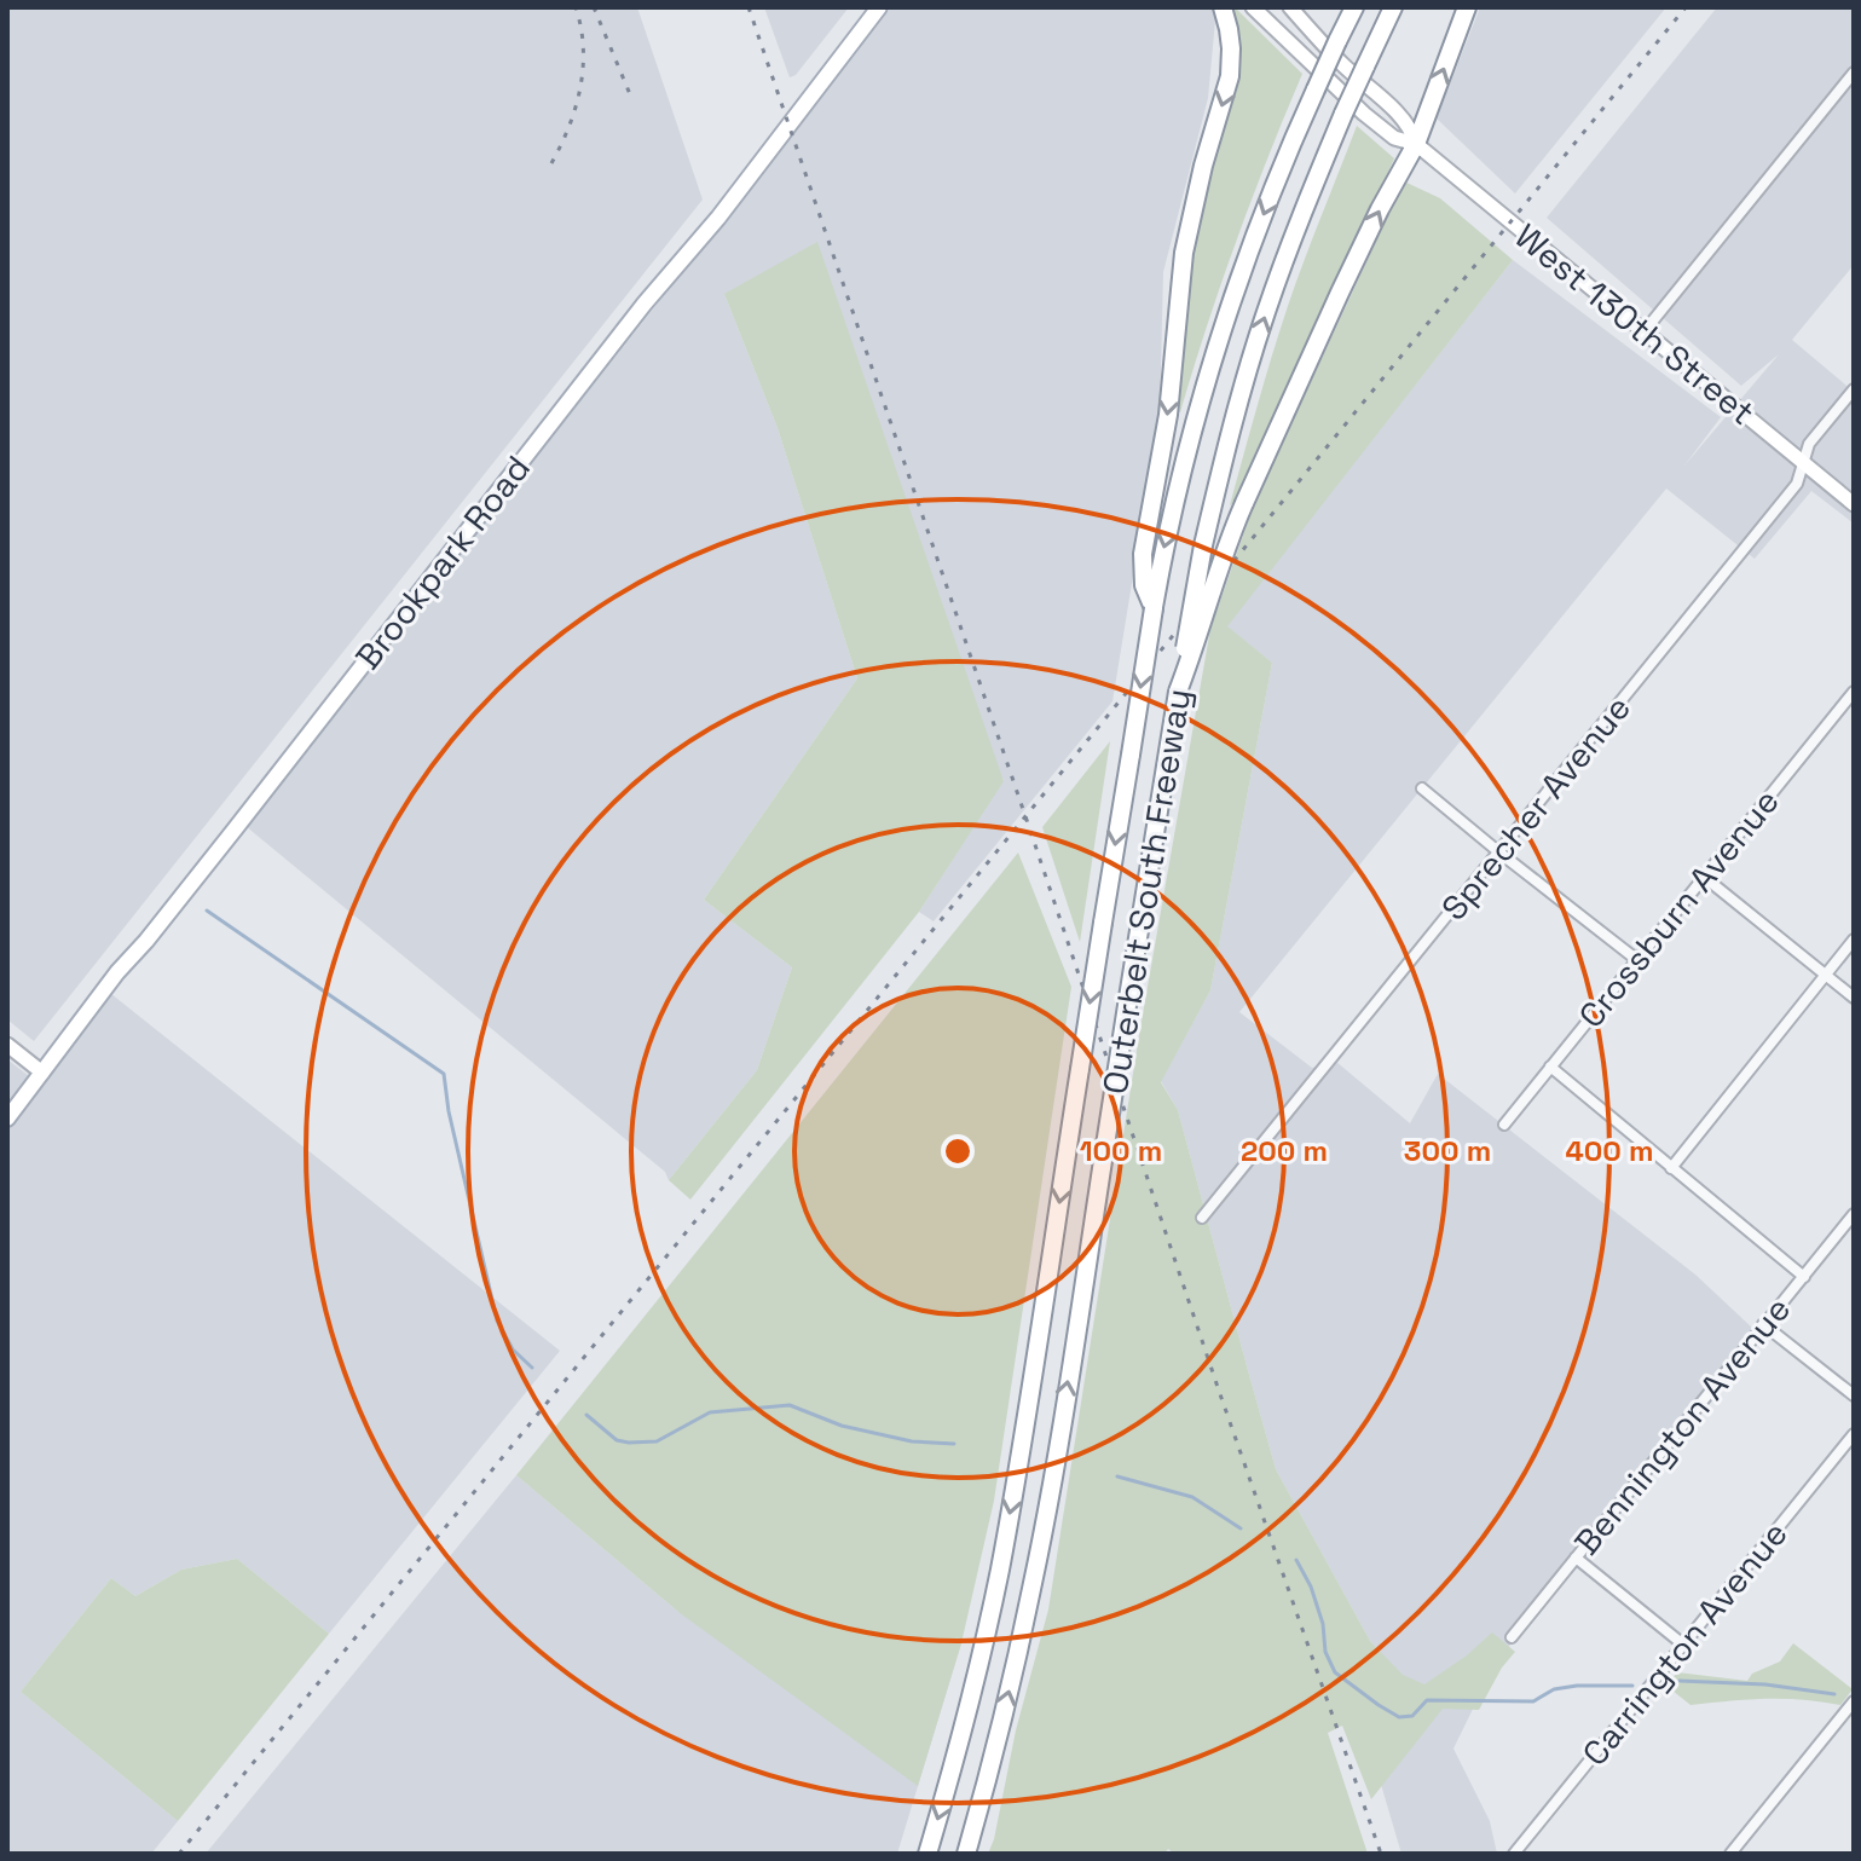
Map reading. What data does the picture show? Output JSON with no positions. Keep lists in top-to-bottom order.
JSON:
{
  "streets": {
    "highway": ["Outerbelt South Freeway"],
    "main road": ["West 130th Street", "Brookpark Road"],
    "street": [
      "Sprecher Avenue",
      "Crossburn Avenue",
      "Bennington Avenue",
      "Carrington Avenue"
    ]
  },
  "crossings": [
    ["West 130th Street", "Sprecher Avenue"]
  ],
  "rings": [
    "100 m",
    "200 m",
    "300 m",
    "400 m"
  ]
}
